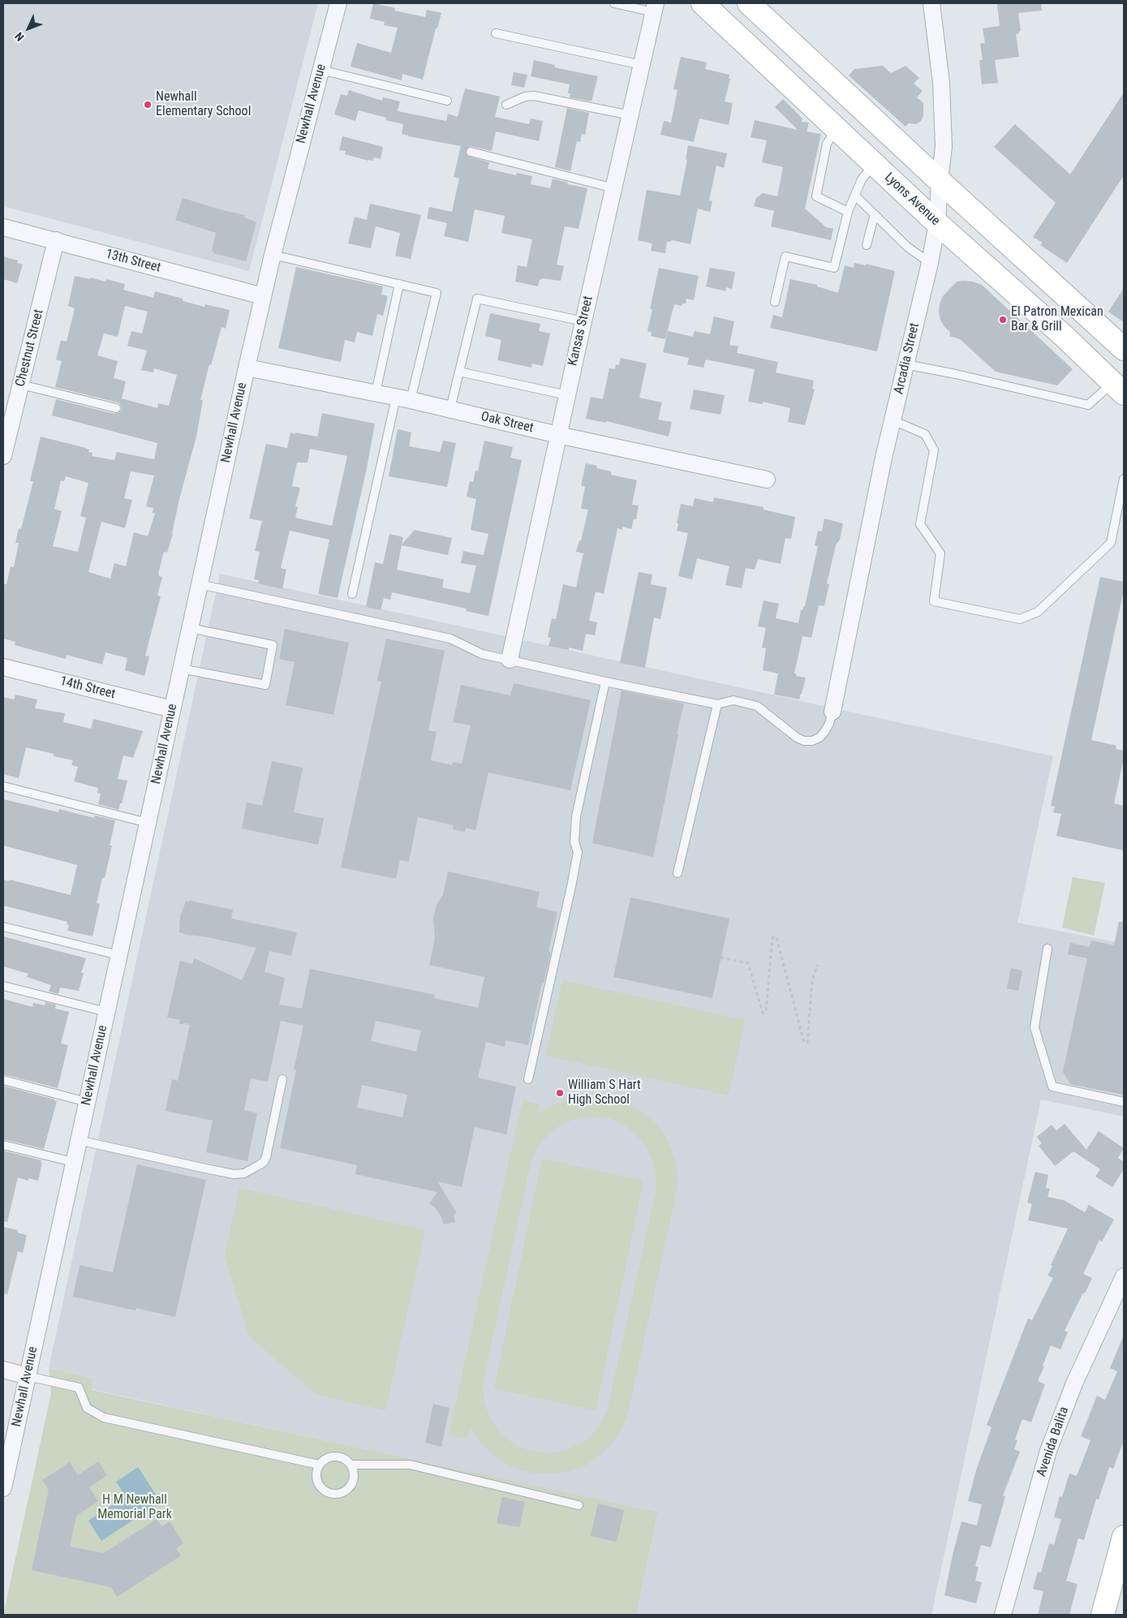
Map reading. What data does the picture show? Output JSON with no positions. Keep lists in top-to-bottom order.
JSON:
{
  "streets": {
    "main road": ["Lyons Avenue"],
    "street": [
      "Newhall Avenue",
      "13th Street",
      "Kansas Street",
      "Chestnut Street",
      "Arcadia Street",
      "Oak Street",
      "14th Street",
      "Avenida Balita"
    ]
  },
  "crossings": [
    ["Newhall Avenue", "13th Street"],
    ["Newhall Avenue", "Oak Street"],
    ["Newhall Avenue", "14th Street"],
    ["Lyons Avenue", "Arcadia Street"],
    ["13th Street", "Chestnut Street"],
    ["Kansas Street", "Oak Street"]
  ],
  "parks": ["H M Newhall Memorial Park"],
  "places": ["Newhall Elementary School", "El Patron Mexican Bar & Grill", "William S Hart High School"],
  "north": "bottom left"
}
